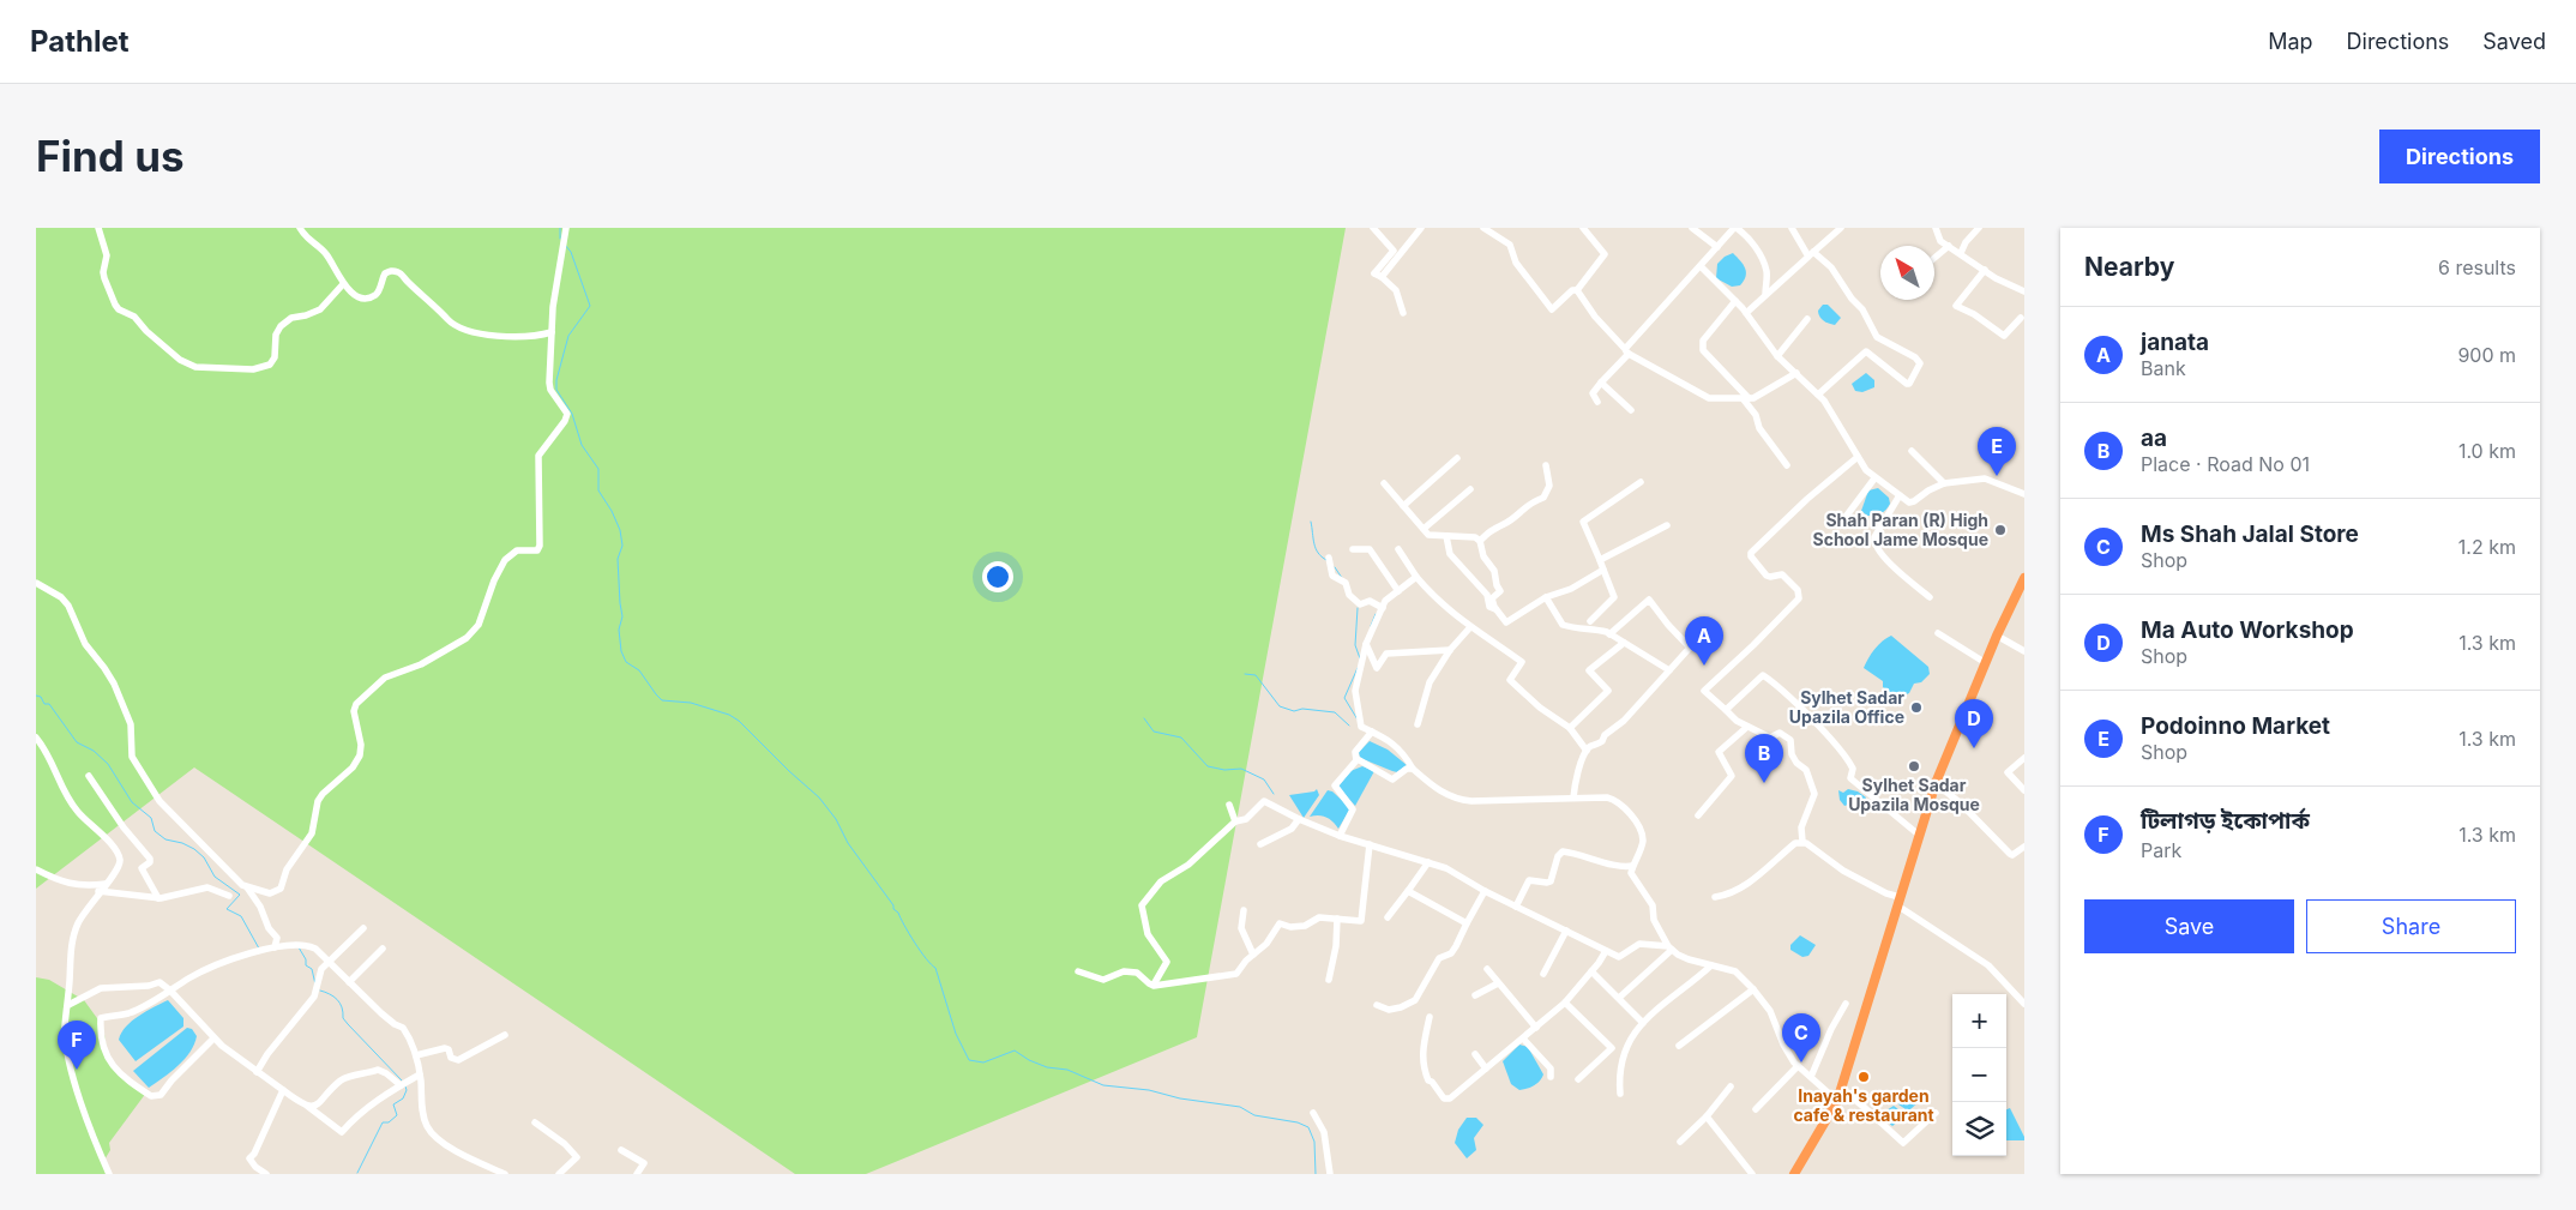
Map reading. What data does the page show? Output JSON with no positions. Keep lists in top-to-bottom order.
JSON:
{
  "places": [
    "Shah Paran (R) High School Jame Mosque",
    "Sylhet Sadar Upazila Office",
    "Sylhet Sadar Upazila Mosque",
    "Inayah's garden cafe & restaurant"
  ],
  "north": "top left",
  "page": {
    "header": "Pathlet",
    "nav": ["Map", "Directions", "Saved"],
    "buttons": [
      "Directions",
      ["Save", "Share"]
    ],
    "title": "Find us",
    "heading": ["Nearby", "6 results"],
    "list": [
      {
        "mark": "A",
        "name": "janata",
        "note": "Bank",
        "value": "900 m"
      },
      {
        "mark": "B",
        "name": "aa",
        "note": "Place · Road No 01",
        "value": "1.0 km"
      },
      {
        "mark": "C",
        "name": "Ms Shah Jalal Store",
        "note": "Shop",
        "value": "1.2 km"
      },
      {
        "mark": "D",
        "name": "Ma Auto Workshop",
        "note": "Shop",
        "value": "1.3 km"
      },
      {
        "mark": "E",
        "name": "Podoinno Market",
        "note": "Shop",
        "value": "1.3 km"
      },
      {
        "mark": "F",
        "name": "টিলাগড় ইকোপার্ক",
        "note": "Park",
        "value": "1.3 km"
      }
    ],
    "pins": [
      "E",
      "A",
      "D",
      "B",
      "C",
      "F"
    ],
    "map_buttons": ["+", "−"]
  }
}
